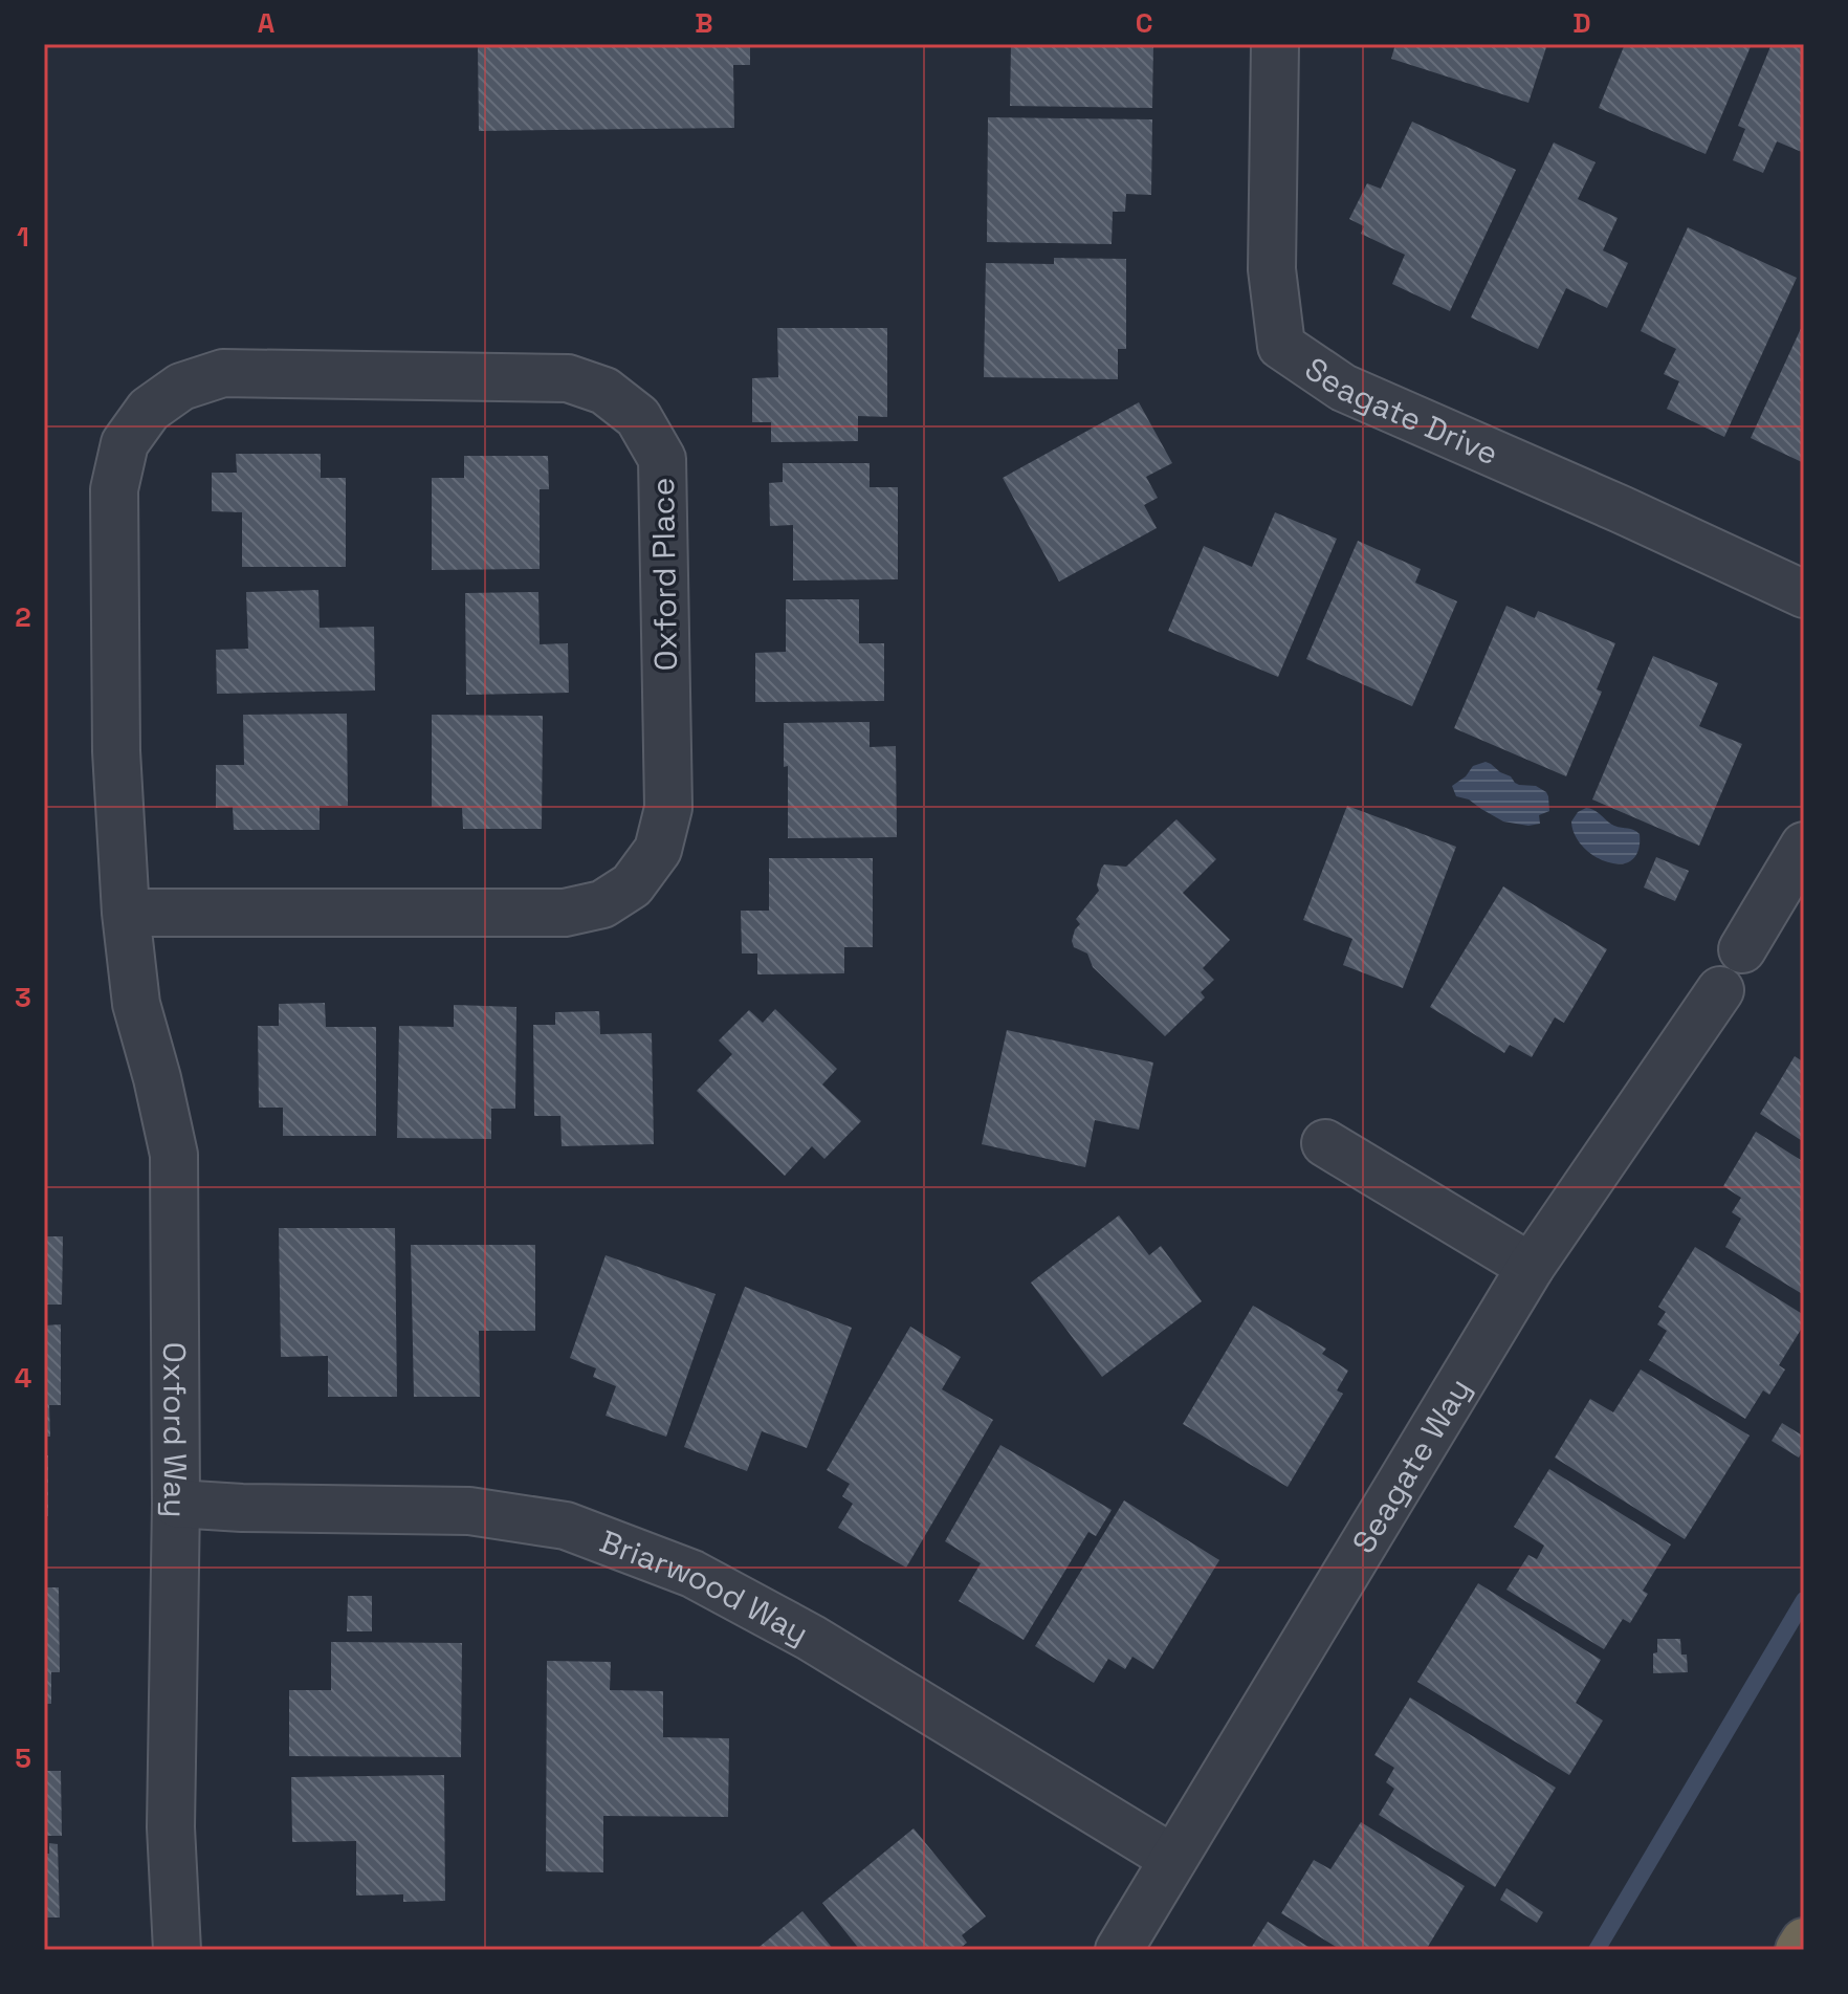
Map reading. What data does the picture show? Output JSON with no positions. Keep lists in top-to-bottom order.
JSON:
{
  "streets": {
    "street": [
      "Seagate Drive",
      "Oxford Place",
      "Oxford Way",
      "Seagate Way",
      "Briarwood Way"
    ]
  },
  "crossings": [
    ["Oxford Place", "Oxford Way"],
    ["Oxford Way", "Briarwood Way"],
    ["Seagate Way", "Briarwood Way"]
  ],
  "grid": {
    "columns": [
      "A",
      "B",
      "C",
      "D"
    ],
    "rows": [
      "1",
      "2",
      "3",
      "4",
      "5"
    ]
  }
}
